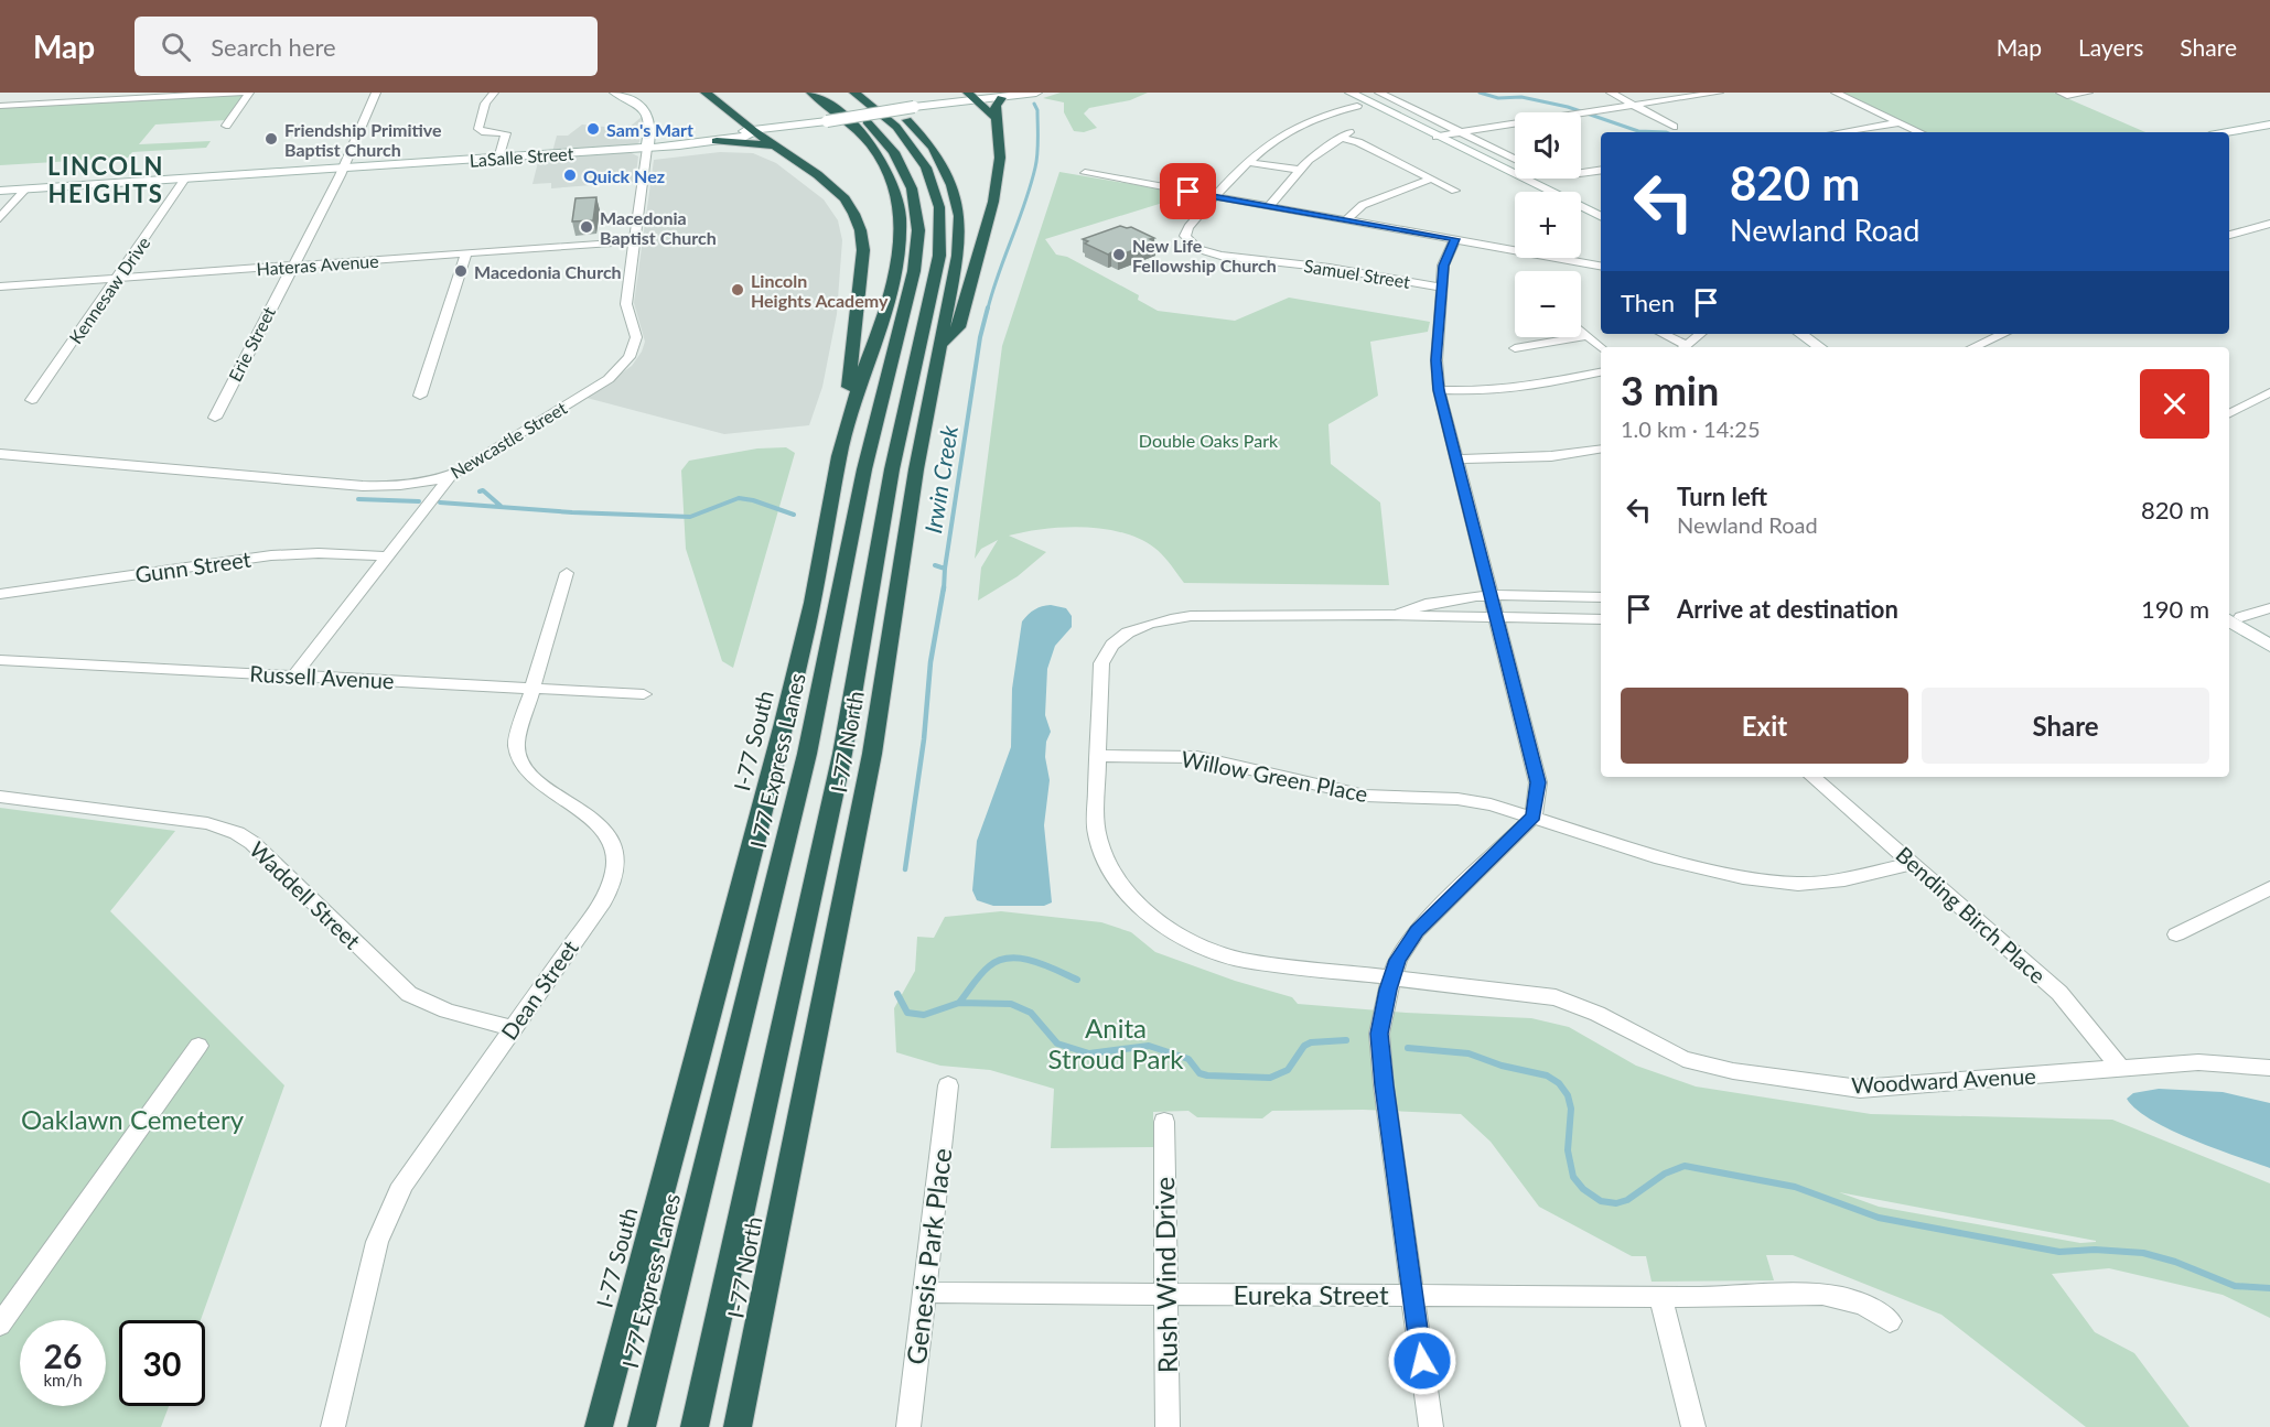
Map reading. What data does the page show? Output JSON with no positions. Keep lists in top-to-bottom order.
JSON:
{
  "streets": {
    "highway": ["I-77 South", "I-77 North", "I 77 Express Lanes"],
    "main road": ["LaSalle Street"],
    "street": [
      "Hateras Avenue",
      "Samuel Street",
      "Kennesaw Drive",
      "Erie Street",
      "Newcastle Street",
      "Gunn Street",
      "Russell Avenue",
      "Willow Green Place",
      "Waddell Street",
      "Bending Birch Place",
      "Dean Street",
      "Woodward Avenue",
      "Genesis Park Place",
      "Rush Wind Drive",
      "Eureka Street"
    ]
  },
  "crossings": [
    ["LaSalle Street", "Kennesaw Drive"],
    ["LaSalle Street", "Erie Street"],
    ["LaSalle Street", "Newcastle Street"],
    ["Hateras Avenue", "Kennesaw Drive"],
    ["Hateras Avenue", "Erie Street"],
    ["Hateras Avenue", "Newcastle Street"],
    ["Russell Avenue", "Dean Street"],
    ["Willow Green Place", "Bending Birch Place"],
    ["Willow Green Place", "Woodward Avenue"],
    ["Waddell Street", "Dean Street"],
    ["Bending Birch Place", "Woodward Avenue"],
    ["Genesis Park Place", "Eureka Street"],
    ["Rush Wind Drive", "Eureka Street"]
  ],
  "districts": ["LINCOLN HEIGHTS"],
  "water": ["Irwin Creek"],
  "parks": ["Double Oaks Park", "Anita Stroud Park", "Oaklawn Cemetery"],
  "places": [
    "Sam's Mart",
    "Friendship Primitive Baptist Church",
    "Quick Nez",
    "Macedonia Baptist Church",
    "New Life Fellowship Church",
    "Macedonia Church",
    "Lincoln Heights Academy"
  ],
  "page": {
    "header": "Map",
    "search": "Search here",
    "nav": ["Map", "Layers", "Share"],
    "map_buttons": ["+", "−"],
    "turn": ["820 m", "Newland Road"],
    "then": "Then",
    "heading": ["3 min", "1.0 km · 14:25"],
    "list": [
      {
        "name": "Turn left",
        "note": "Newland Road",
        "value": "820 m"
      },
      {
        "name": "Arrive at destination",
        "value": "190 m"
      }
    ],
    "buttons": ["Exit", "Share"],
    "speed": "26 km/h",
    "limit": "30"
  }
}
